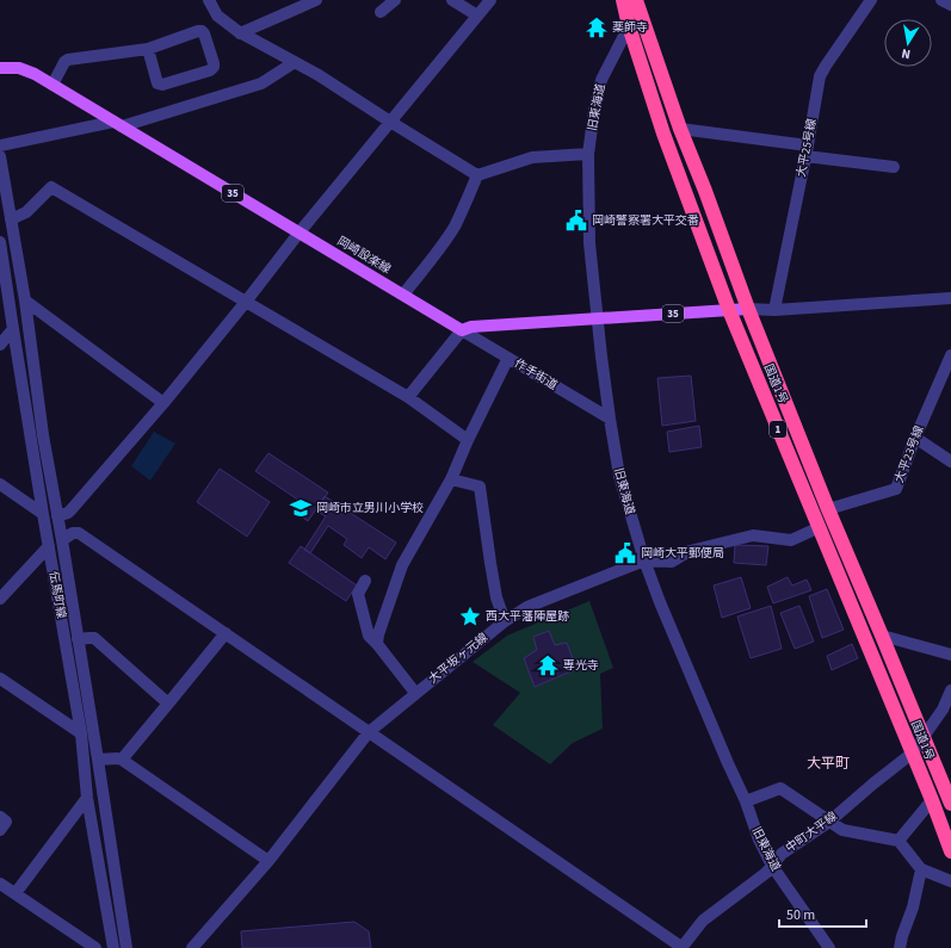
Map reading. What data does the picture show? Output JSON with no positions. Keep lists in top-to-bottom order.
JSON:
{
  "streets": {
    "highway": ["国道1号", "1"],
    "main road": ["35", "岡崎設楽線"],
    "street": [
      "旧東海道",
      "大平25号線",
      "作手街道",
      "大平23号線",
      "伝馬町線",
      "大平坂ヶ元線",
      "中町大平線"
    ]
  },
  "crossings": [
    ["旧東海道", "35"],
    ["旧東海道", "作手街道"],
    ["旧東海道", "国道1号"],
    ["旧東海道", "大平坂ヶ元線"],
    ["旧東海道", "中町大平線"],
    ["35", "岡崎設楽線"],
    ["35", "作手街道"],
    ["35", "国道1号"],
    ["岡崎設楽線", "作手街道"],
    ["国道1号", "大平23号線"],
    ["国道1号", "大平坂ヶ元線"],
    ["国道1号", "中町大平線"]
  ],
  "districts": ["大平町"],
  "places": {
    "temple": ["薬師寺", "専光寺"],
    "public building": ["岡崎警察署大平交番", "岡崎大平郵便局"],
    "school or university": ["岡崎市立男川小学校"],
    "place": ["西大平藩陣屋跡"]
  },
  "scale_bar": "50 m",
  "north": "bottom"
}
